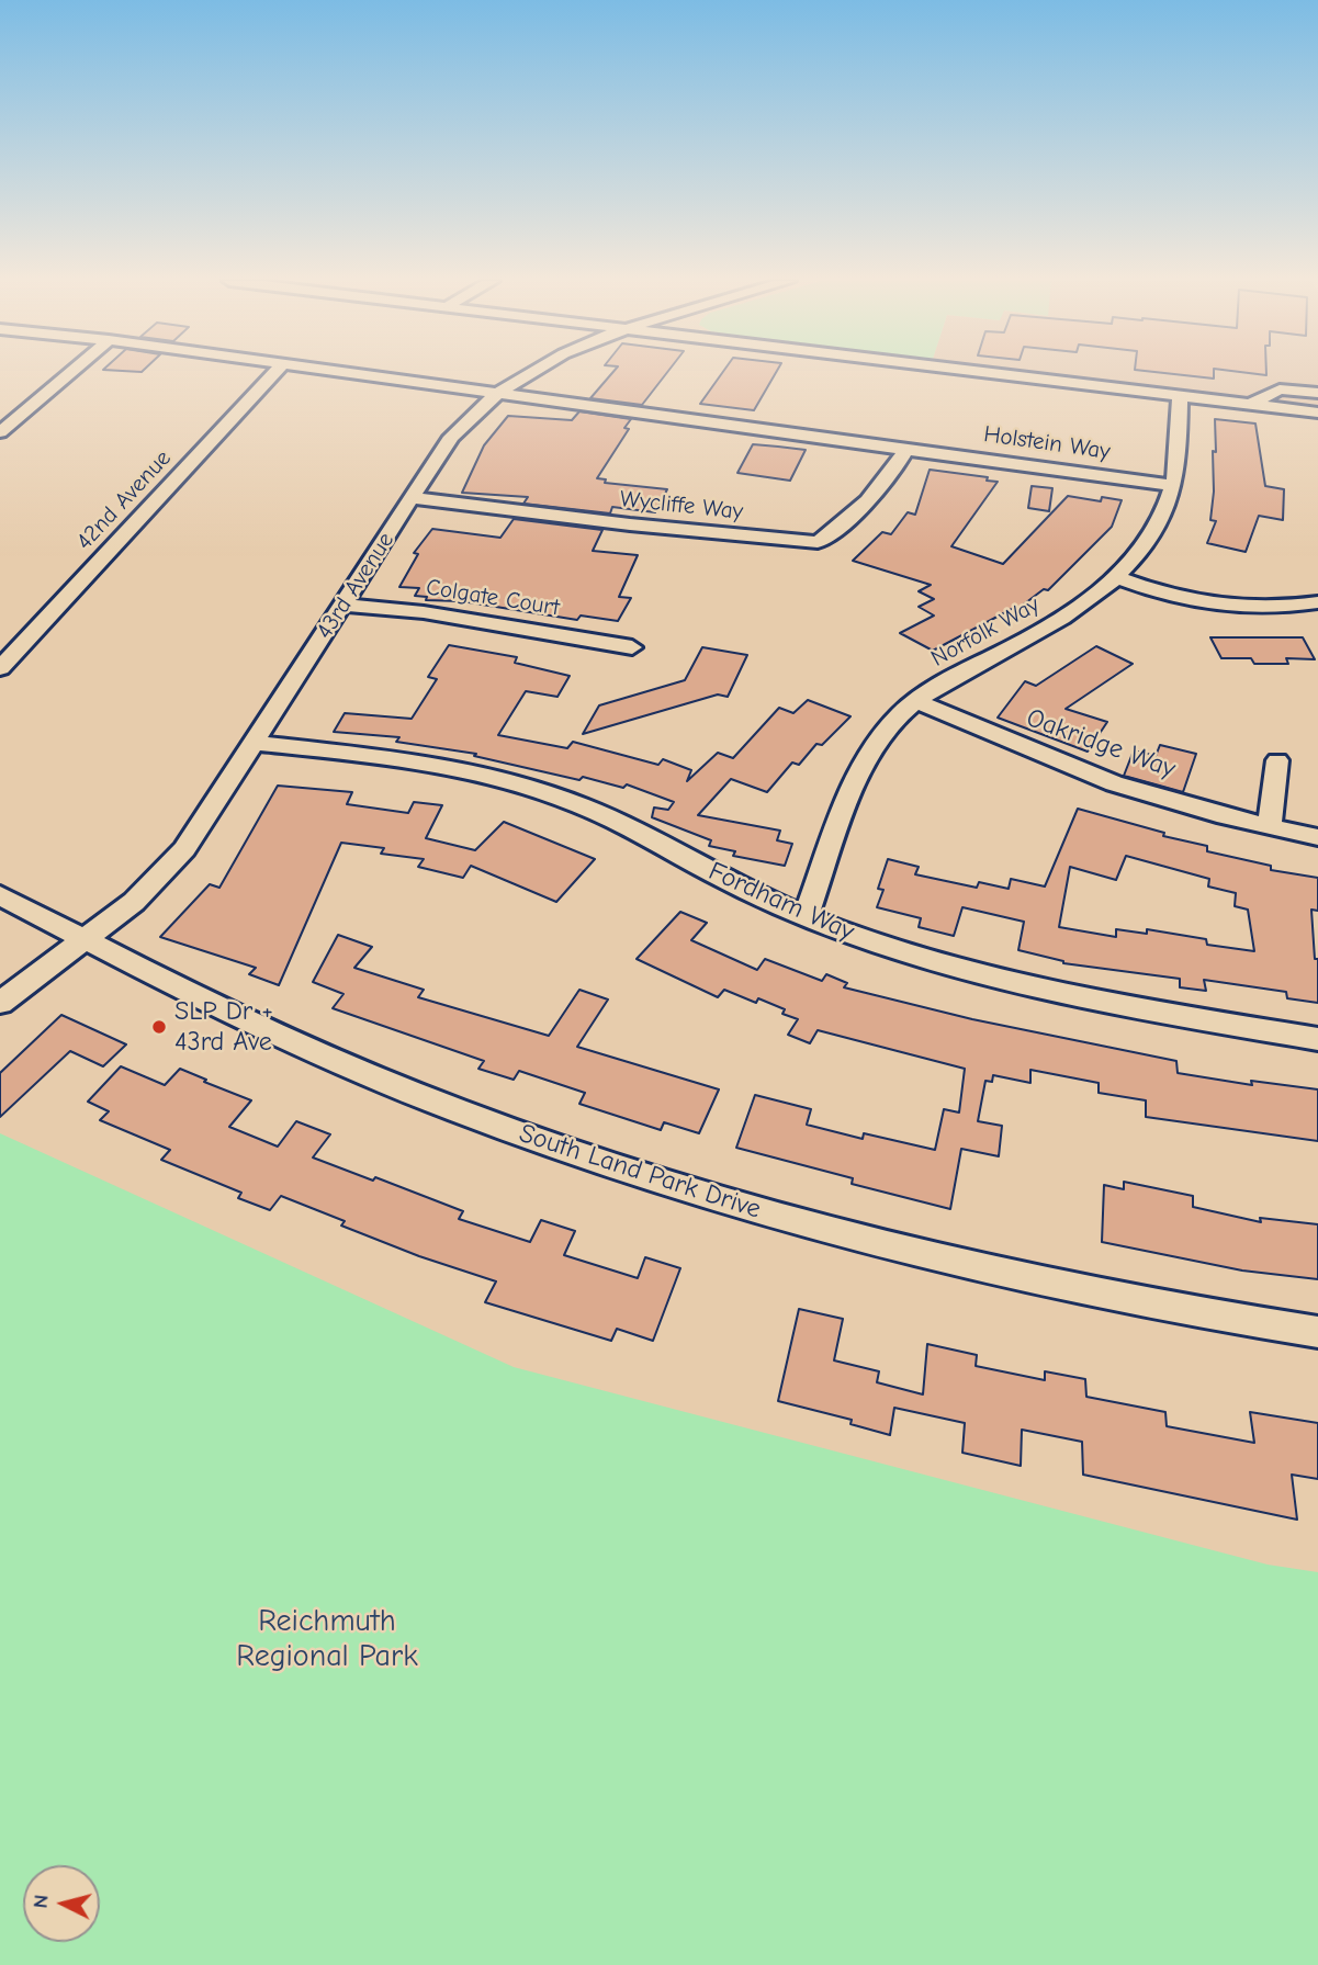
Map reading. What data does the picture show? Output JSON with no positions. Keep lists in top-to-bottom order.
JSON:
{
  "streets": {
    "street": [
      "Holstein Way",
      "42nd Avenue",
      "Wycliffe Way",
      "43rd Avenue",
      "Colgate Court",
      "Norfolk Way",
      "Oakridge Way",
      "Fordham Way",
      "South Land Park Drive"
    ]
  },
  "crossings": [
    ["Holstein Way", "Wycliffe Way"],
    ["Holstein Way", "43rd Avenue"],
    ["Holstein Way", "Norfolk Way"],
    ["Wycliffe Way", "43rd Avenue"],
    ["43rd Avenue", "Colgate Court"],
    ["43rd Avenue", "Fordham Way"],
    ["43rd Avenue", "South Land Park Drive"],
    ["Norfolk Way", "Oakridge Way"],
    ["Norfolk Way", "Fordham Way"]
  ],
  "parks": ["Reichmuth Regional Park"],
  "places": ["SLP Dr + 43rd Ave"],
  "north": "left"
}
